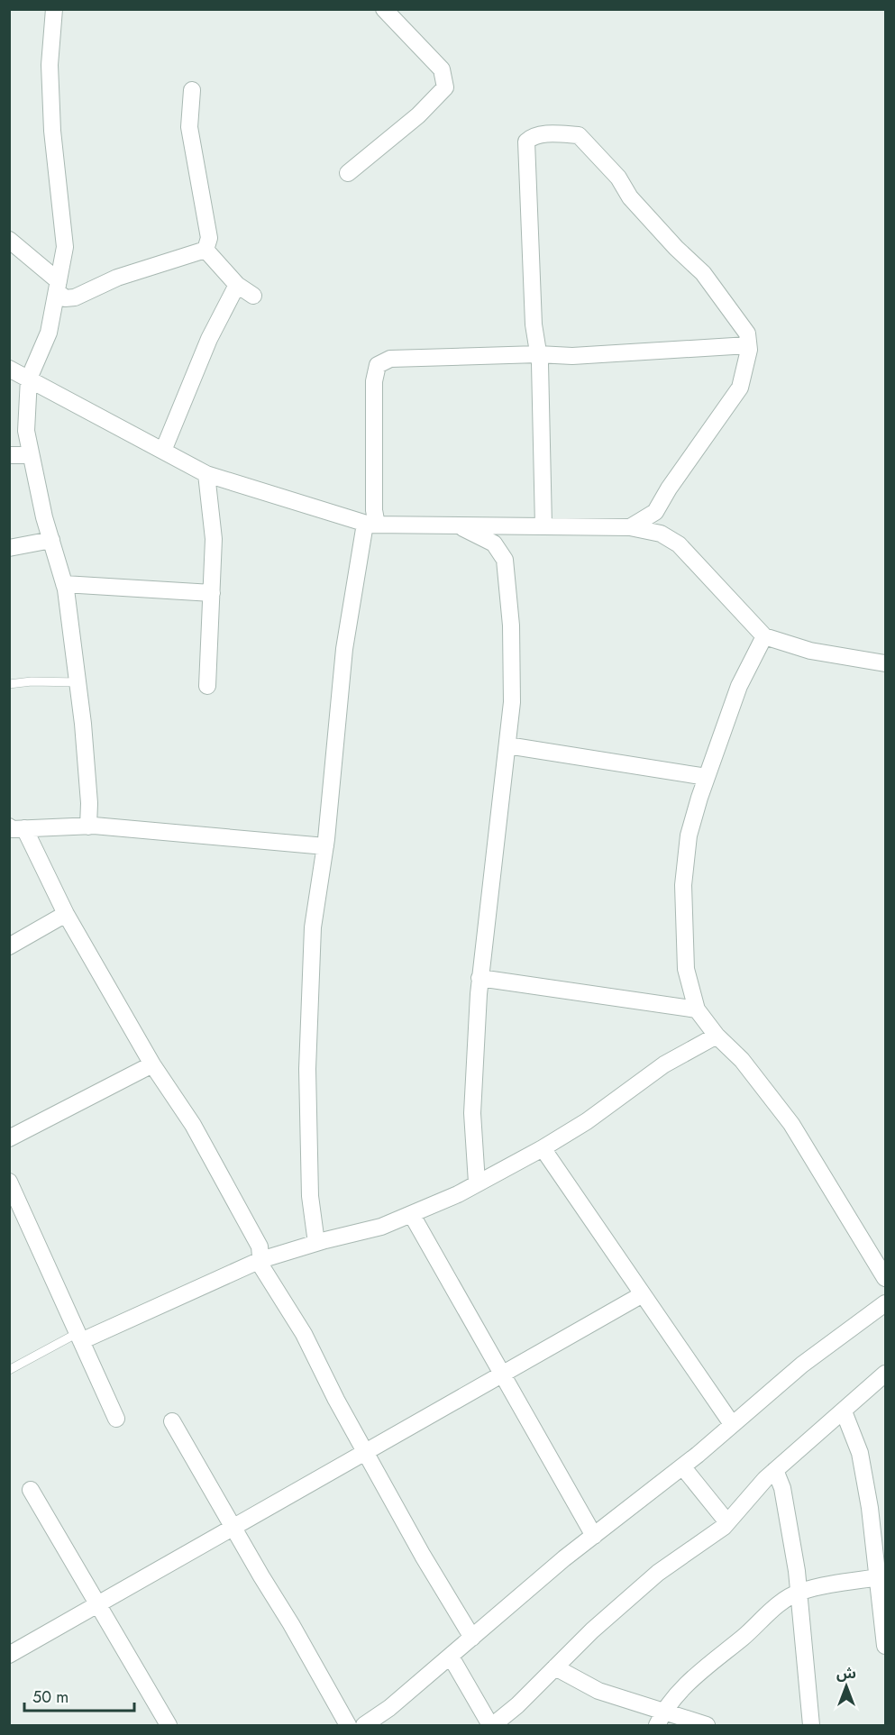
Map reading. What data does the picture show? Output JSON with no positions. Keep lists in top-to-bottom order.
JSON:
{
  "scale_bar": "50 m",
  "north": "top"
}
